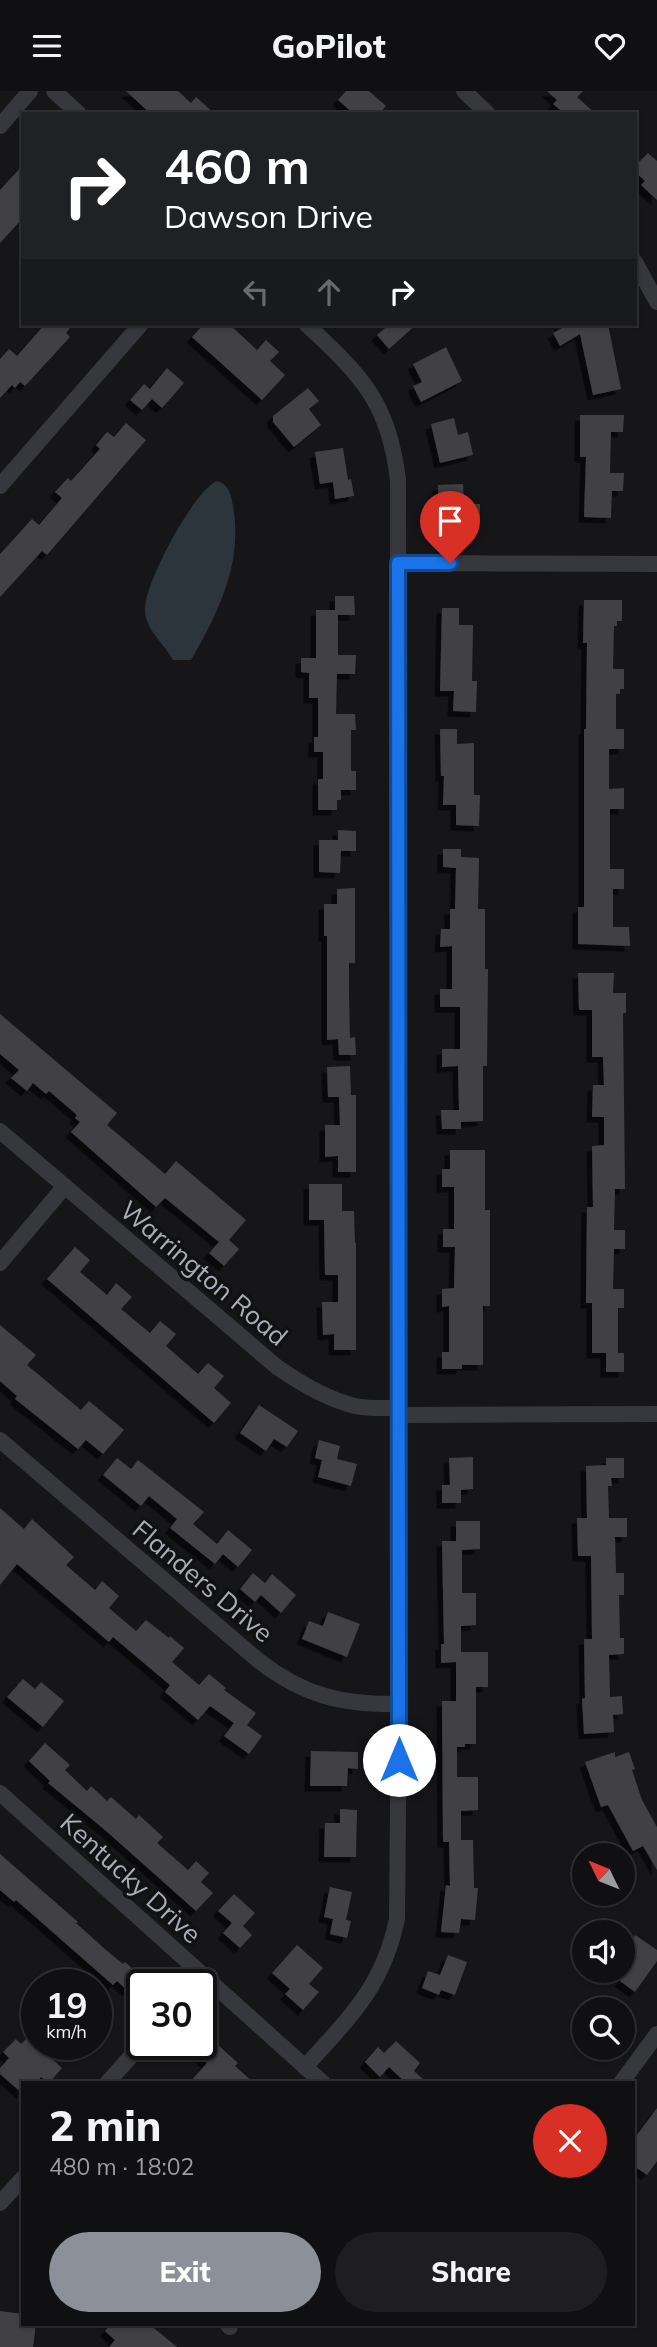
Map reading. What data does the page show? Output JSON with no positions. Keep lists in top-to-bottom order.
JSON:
{
  "streets": {
    "street": ["Warrington Road", "Flanders Drive", "Kentucky Drive"]
  },
  "north": "top left",
  "page": {
    "header": "GoPilot",
    "turn": ["460 m", "Dawson Drive"],
    "speed": "19 km/h",
    "limit": "30",
    "heading": ["2 min", "480 m · 18:02"],
    "buttons": ["Exit", "Share"]
  }
}
